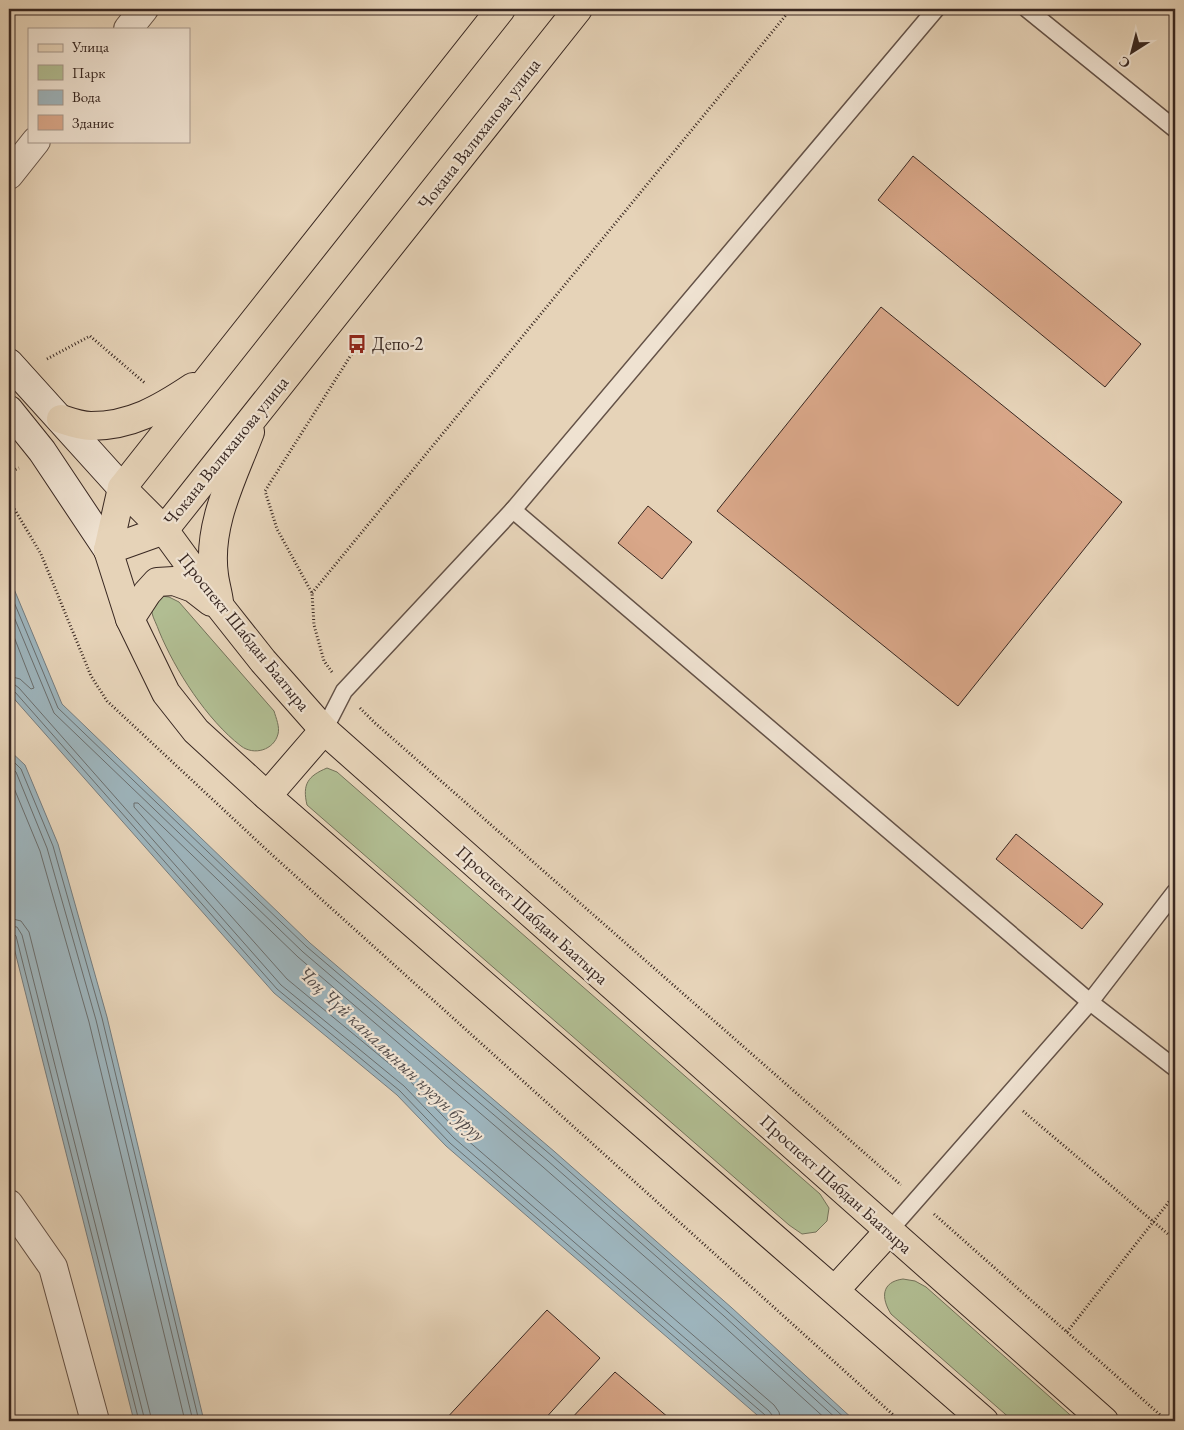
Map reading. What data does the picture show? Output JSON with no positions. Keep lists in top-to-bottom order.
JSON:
{
  "streets": {
    "main road": ["Чокана Валиханова улица", "Проспект Шабдан Баатыра"]
  },
  "crossings": [
    ["Чокана Валиханова улица", "Проспект Шабдан Баатыра"]
  ],
  "water": ["Чоң Чүй каналынын нугун буруу"],
  "places": {
    "bus stop": ["Депо-2"]
  },
  "legend": [
    "Улица",
    "Парк",
    "Вода",
    "Здание"
  ],
  "north": "bottom left"
}
